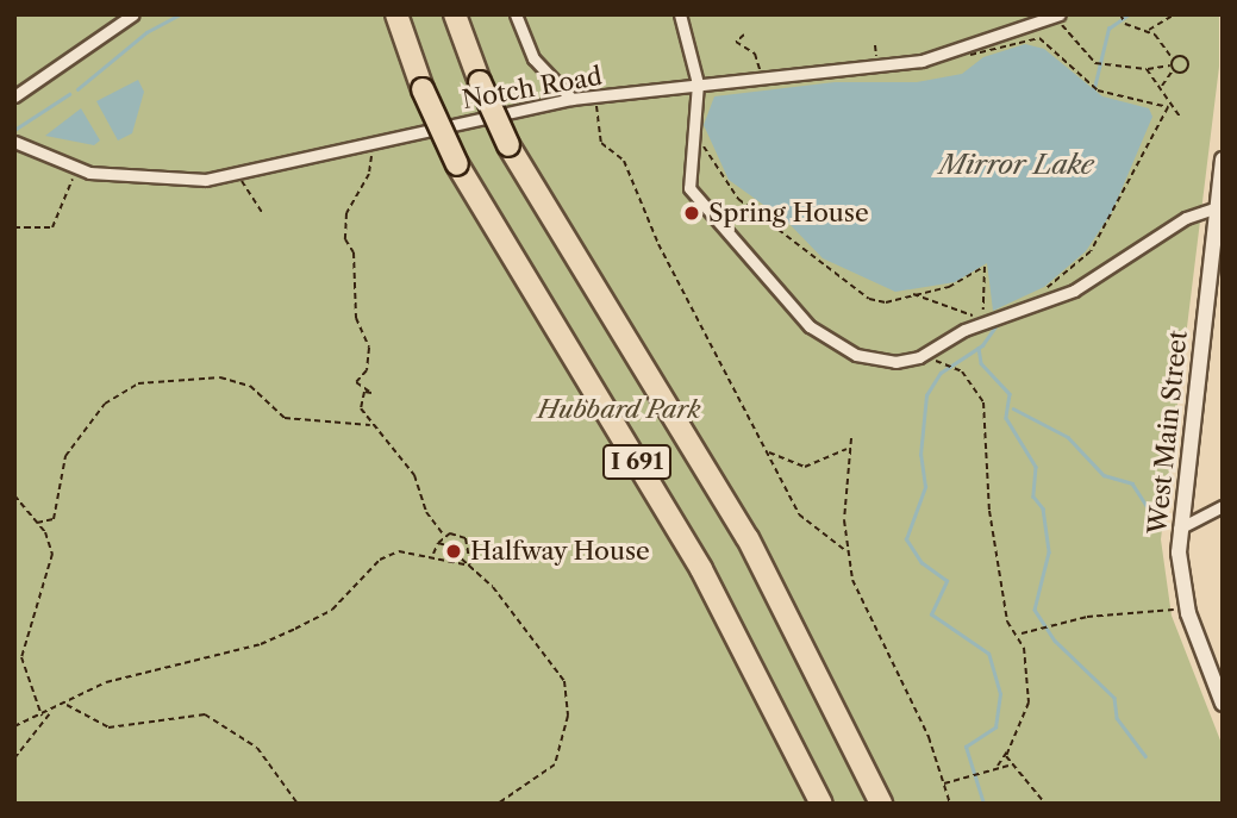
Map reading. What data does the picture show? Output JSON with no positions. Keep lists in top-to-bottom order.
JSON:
{
  "streets": {
    "highway": ["I 691"],
    "main road": ["West Main Street"],
    "street": ["Notch Road"]
  },
  "water": ["Mirror Lake"],
  "parks": ["Hubbard Park"],
  "places": ["Spring House", "Halfway House"]
}
